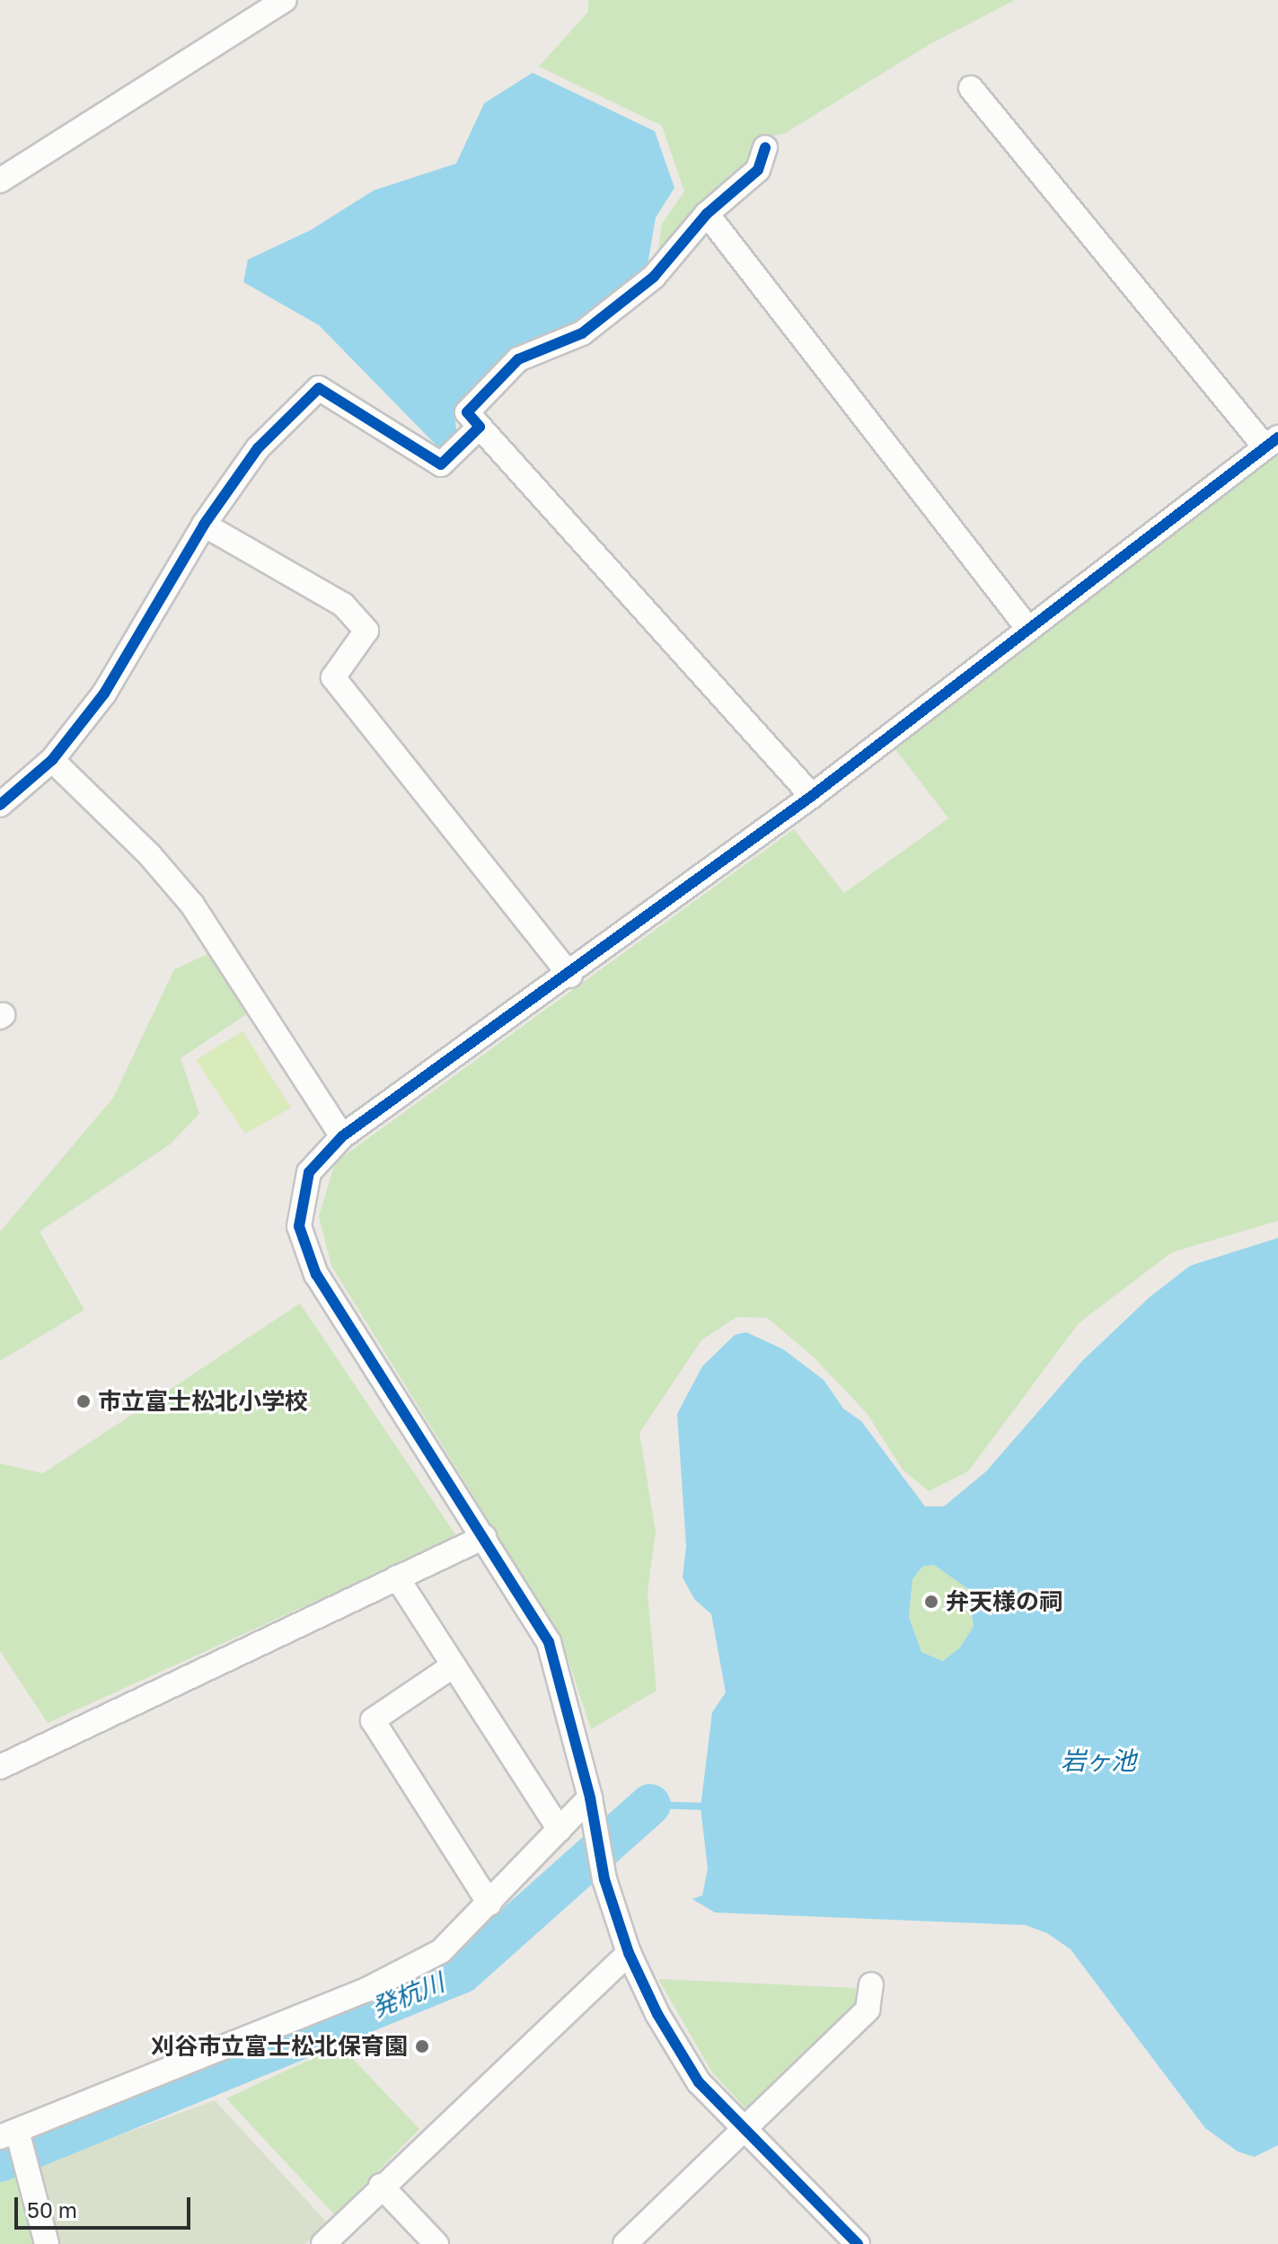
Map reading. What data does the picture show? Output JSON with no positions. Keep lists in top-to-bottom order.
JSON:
{
  "water": ["岩ヶ池", "発杭川"],
  "places": ["市立富士松北小学校", "弁天様の祠", "刈谷市立富士松北保育園"],
  "scale_bar": "50 m"
}
